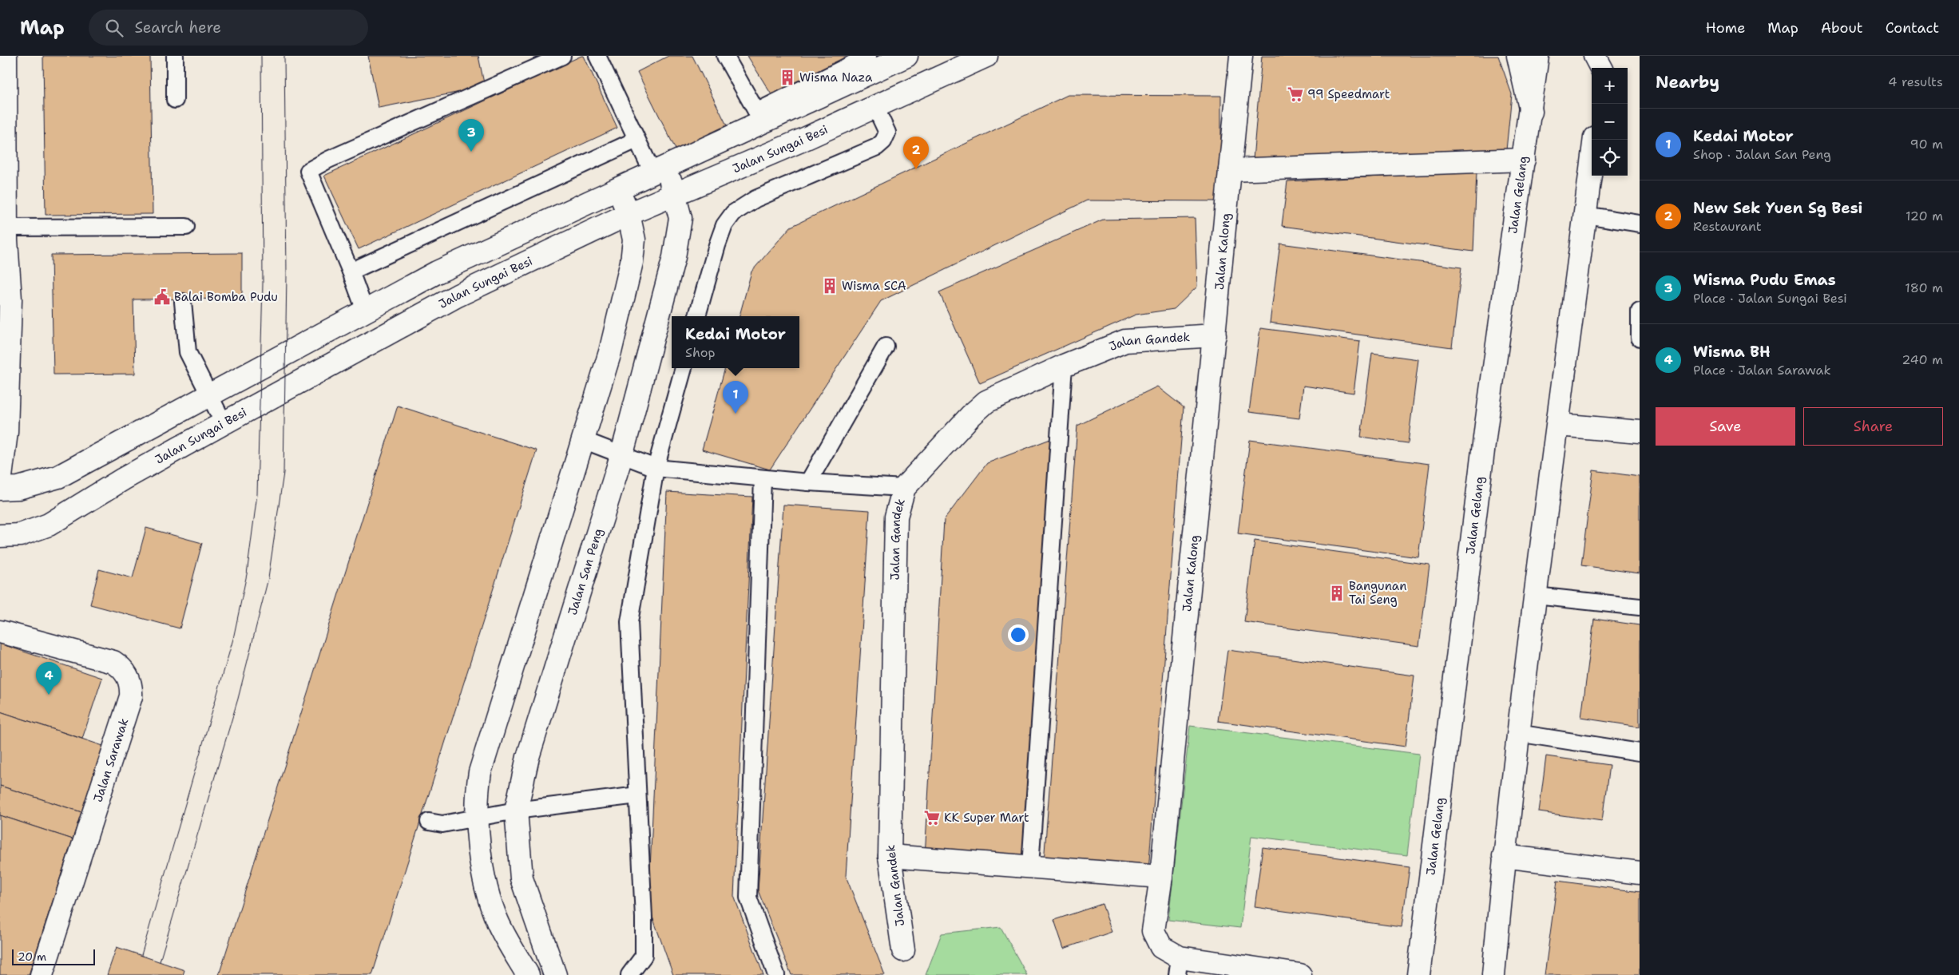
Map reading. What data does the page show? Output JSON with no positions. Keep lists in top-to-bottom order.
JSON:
{
  "streets": {
    "street": [
      "Jalan Sungai Besi",
      "Jalan Gelang",
      "Jalan Kalong",
      "Jalan Gandek",
      "Jalan San Peng",
      "Jalan Sarawak"
    ]
  },
  "crossings": [
    ["Jalan Sungai Besi", "Jalan San Peng"],
    ["Jalan Kalong", "Jalan Gandek"]
  ],
  "places": {
    "building": ["Wisma Naza", "Wisma SCA", "Bangunan Tai Seng"],
    "supermarket": ["99 Speedmart", "KK Super Mart"],
    "public building": ["Balai Bomba Pudu"]
  },
  "scale_bar": "20 m",
  "page": {
    "header": "Map",
    "search": "Search here",
    "nav": [
      "Home",
      "Map",
      "About",
      "Contact"
    ],
    "heading": ["Nearby", "4 results"],
    "map_buttons": ["+", "−"],
    "list": [
      {
        "mark": "1",
        "name": "Kedai Motor",
        "note": "Shop · Jalan San Peng",
        "value": "90 m"
      },
      {
        "mark": "2",
        "name": "New Sek Yuen Sg Besi",
        "note": "Restaurant",
        "value": "120 m"
      },
      {
        "mark": "3",
        "name": "Wisma Pudu Emas",
        "note": "Place · Jalan Sungai Besi",
        "value": "180 m"
      },
      {
        "mark": "4",
        "name": "Wisma BH",
        "note": "Place · Jalan Sarawak",
        "value": "240 m"
      }
    ],
    "pins": [
      "3",
      "2",
      "1",
      "4"
    ],
    "popup": ["Kedai Motor", "Shop"],
    "buttons": ["Save", "Share"],
    "scale": "20 m"
  }
}
